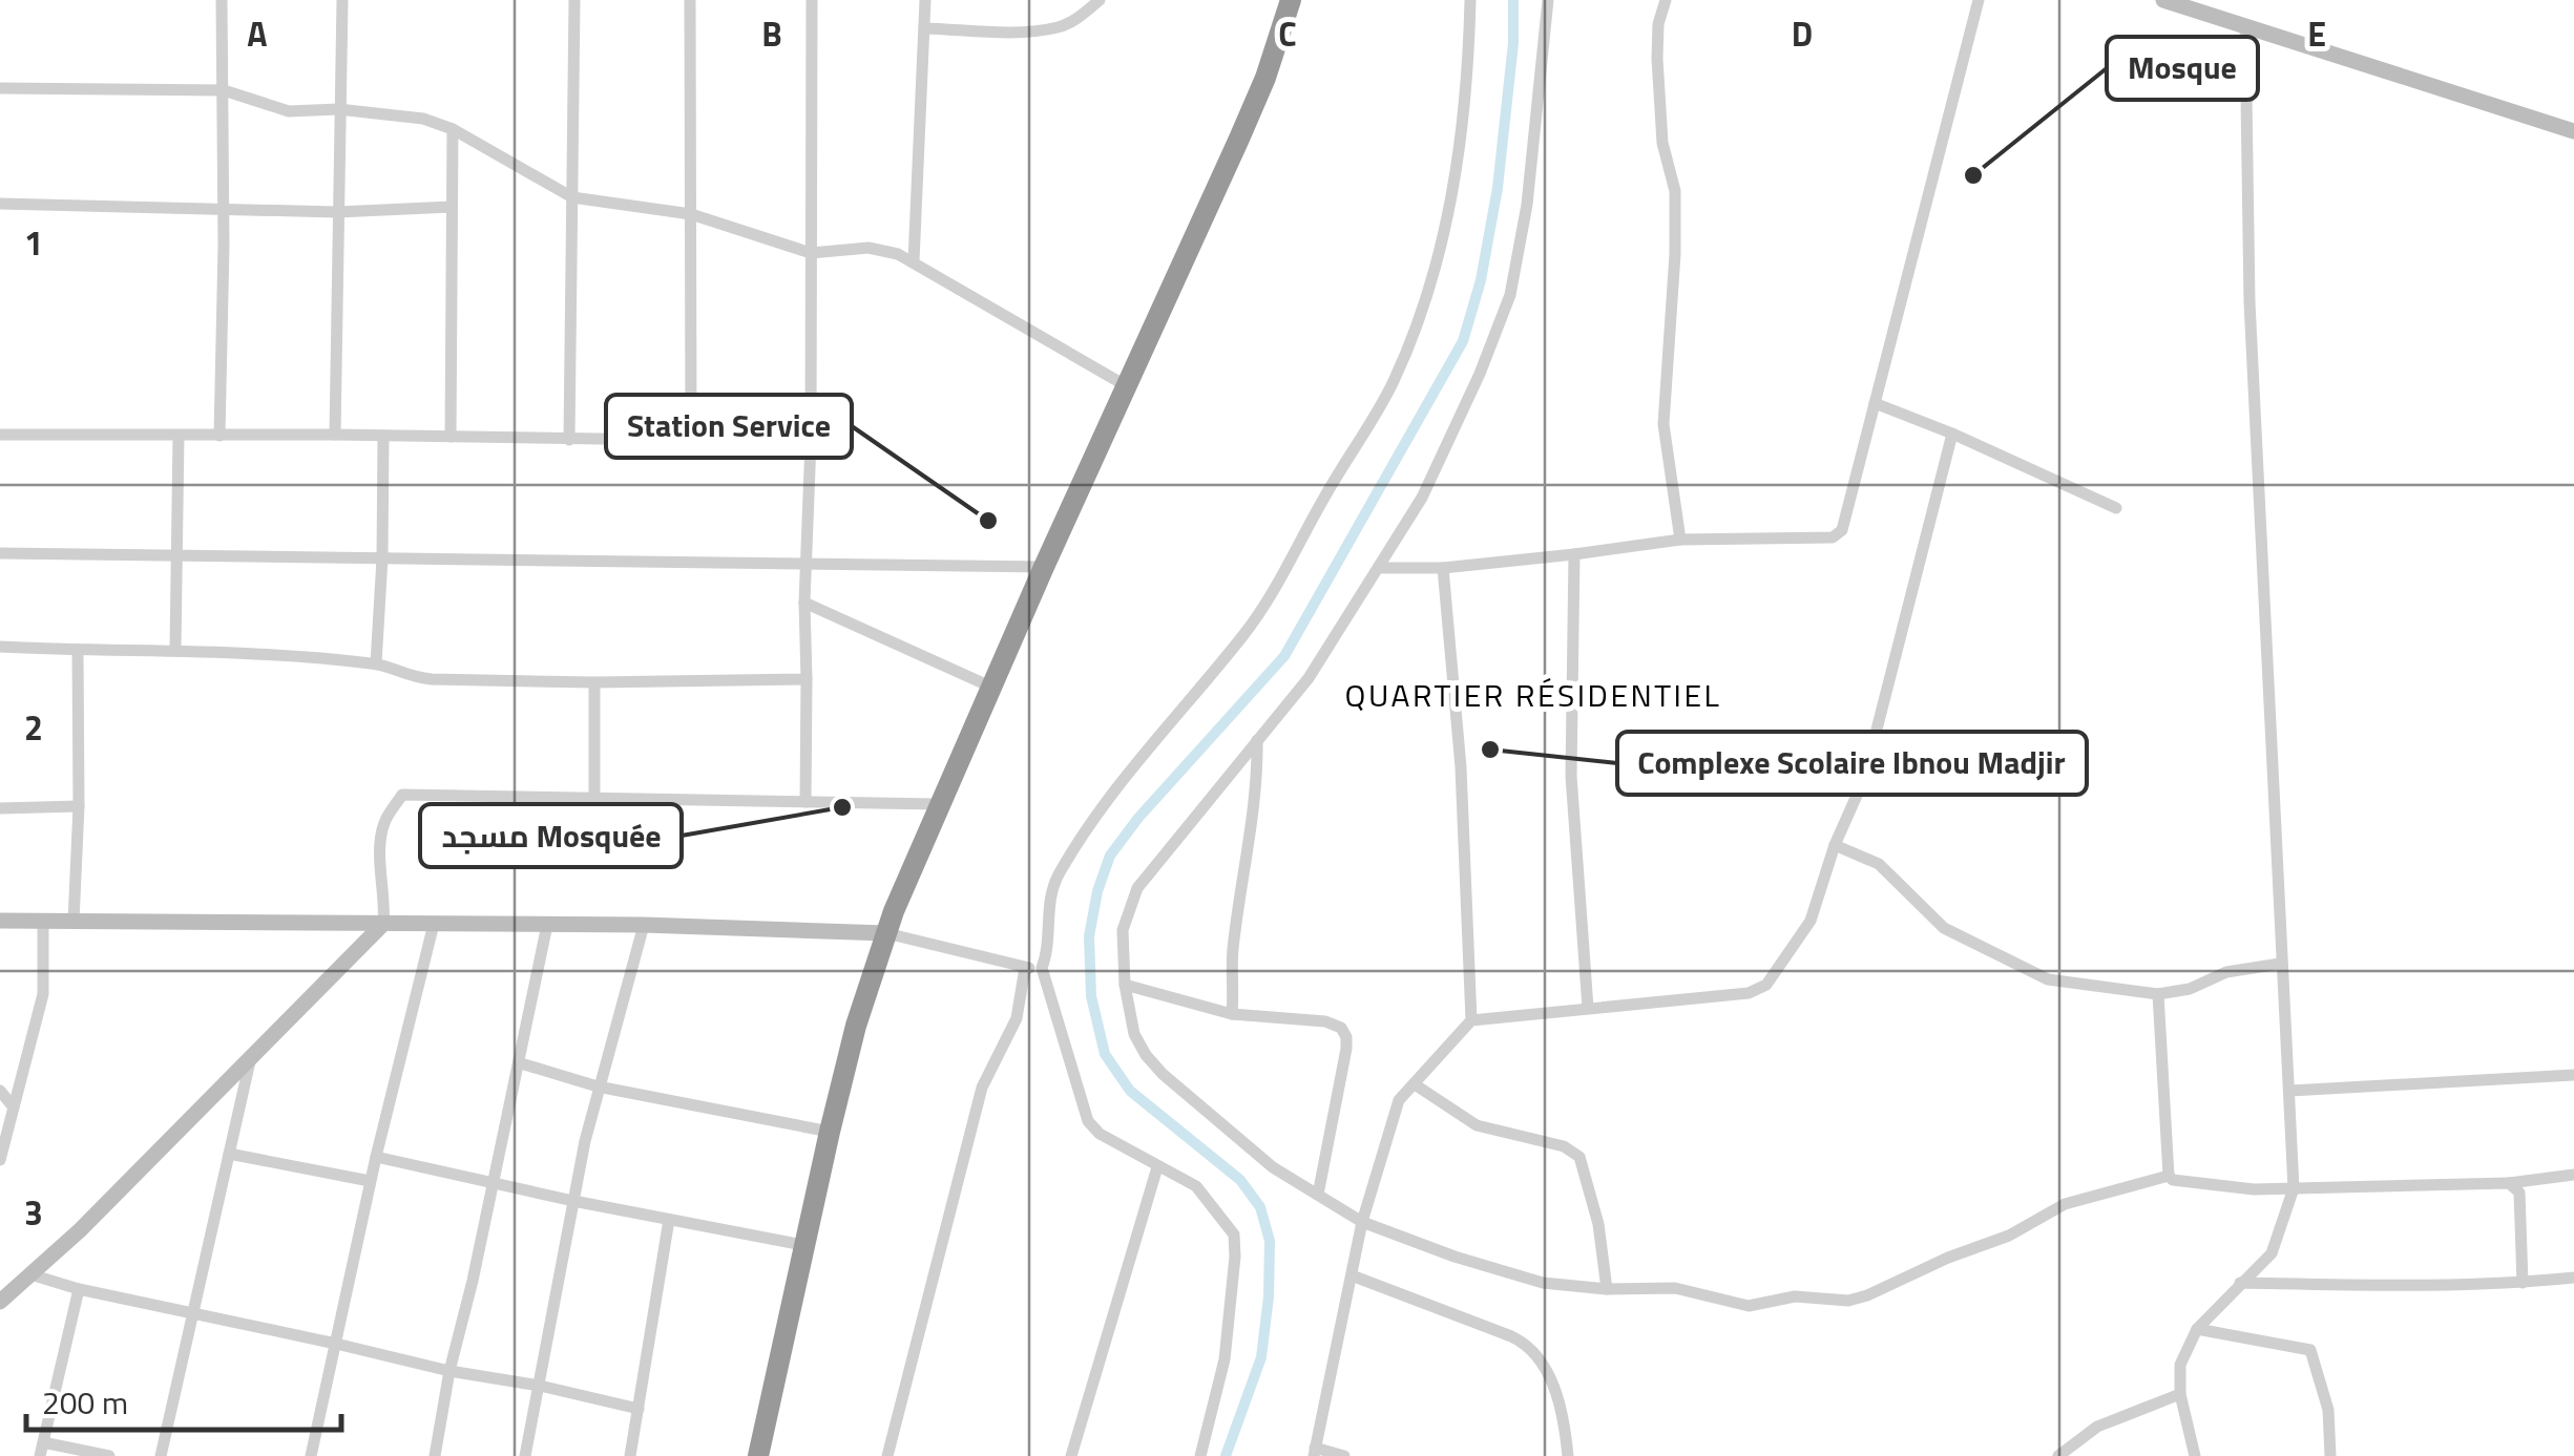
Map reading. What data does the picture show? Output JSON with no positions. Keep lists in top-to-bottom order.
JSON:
{
  "districts": ["QUARTIER RÉSIDENTIEL"],
  "places": [
    "Mosque",
    "Station Service",
    "Complexe Scolaire Ibnou Madjir",
    "مسجد Mosquée"
  ],
  "scale_bar": "200 m",
  "grid": {
    "columns": [
      "A",
      "B",
      "C",
      "D",
      "E"
    ],
    "rows": ["1", "2", "3"]
  }
}
